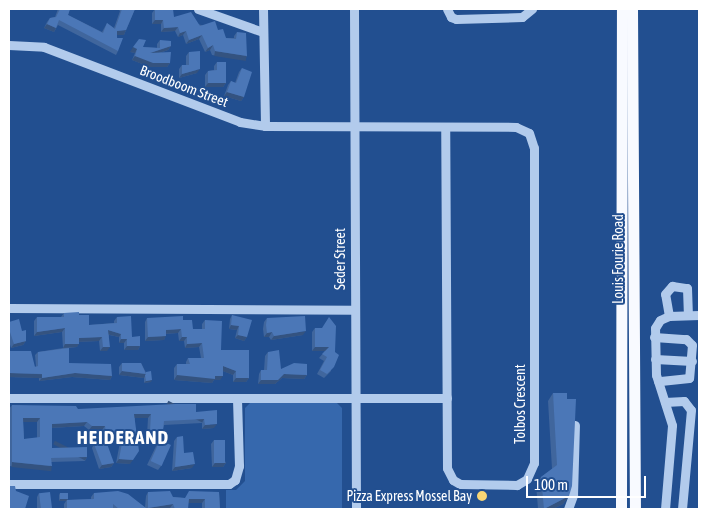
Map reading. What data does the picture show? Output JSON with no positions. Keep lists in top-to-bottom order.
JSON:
{
  "streets": {
    "main road": ["Louis Fourie Road"],
    "street": ["Broodboom Street", "Seder Street", "Tolbos Crescent"]
  },
  "crossings": [
    ["Broodboom Street", "Seder Street"],
    ["Broodboom Street", "Tolbos Crescent"],
    ["Seder Street", "Tolbos Crescent"]
  ],
  "districts": ["HEIDERAND"],
  "places": ["Pizza Express Mossel Bay"],
  "scale_bar": "100 m"
}
